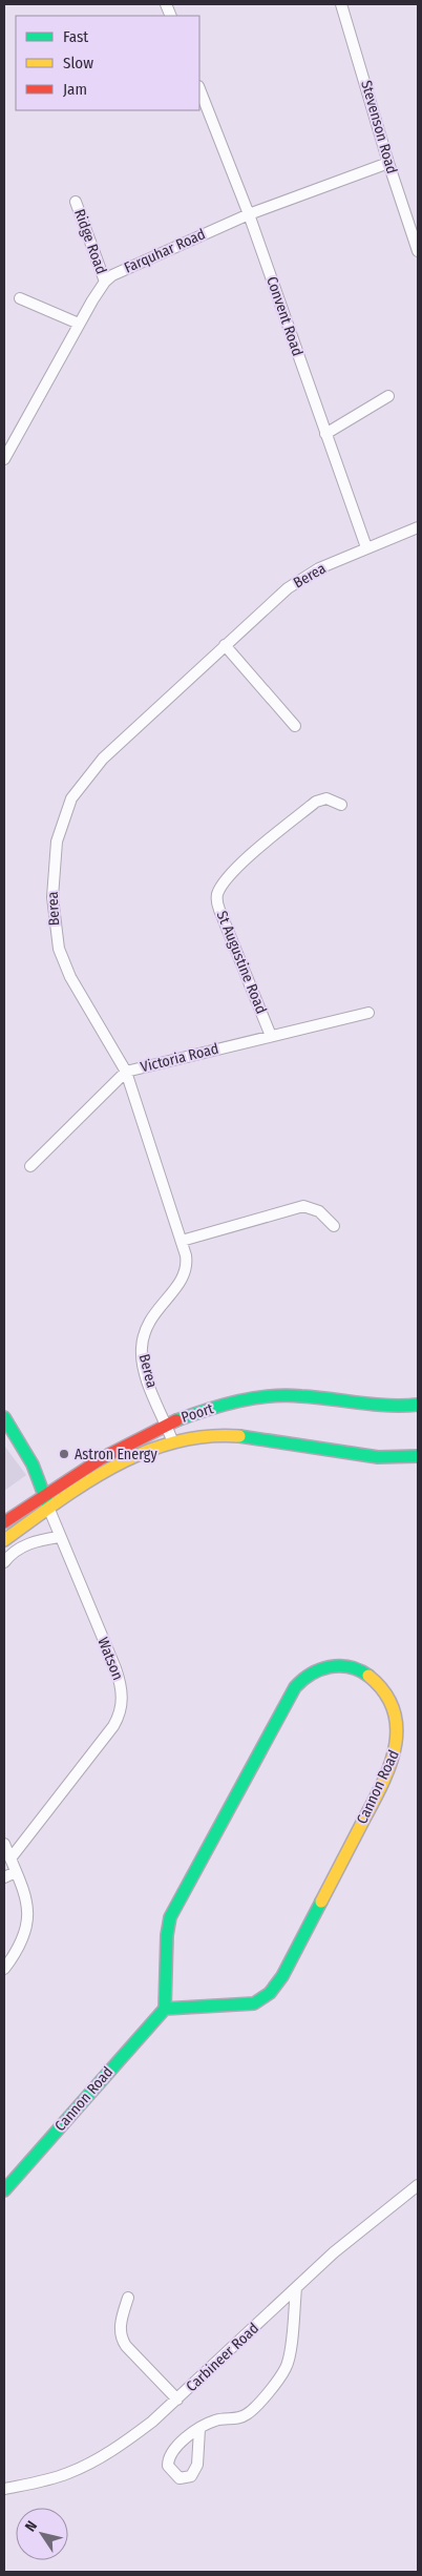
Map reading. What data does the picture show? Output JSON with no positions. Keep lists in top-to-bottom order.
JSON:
{
  "streets": {
    "street": [
      "Stevenson Road",
      "Ridge Road",
      "Farquhar Road",
      "Convent Road",
      "Berea",
      "St Augustine Road",
      "Victoria Road",
      "Poort",
      "Watson",
      "Cannon Road",
      "Carbineer Road"
    ]
  },
  "crossings": [
    ["Stevenson Road", "Farquhar Road"],
    ["Ridge Road", "Farquhar Road"],
    ["Farquhar Road", "Convent Road"],
    ["Convent Road", "Berea"],
    ["Berea", "Victoria Road"],
    ["Berea", "Poort"],
    ["St Augustine Road", "Victoria Road"],
    ["Poort", "Watson"]
  ],
  "places": ["Astron Energy"],
  "legend": ["Fast", "Slow", "Jam"],
  "north": "top left"
}
